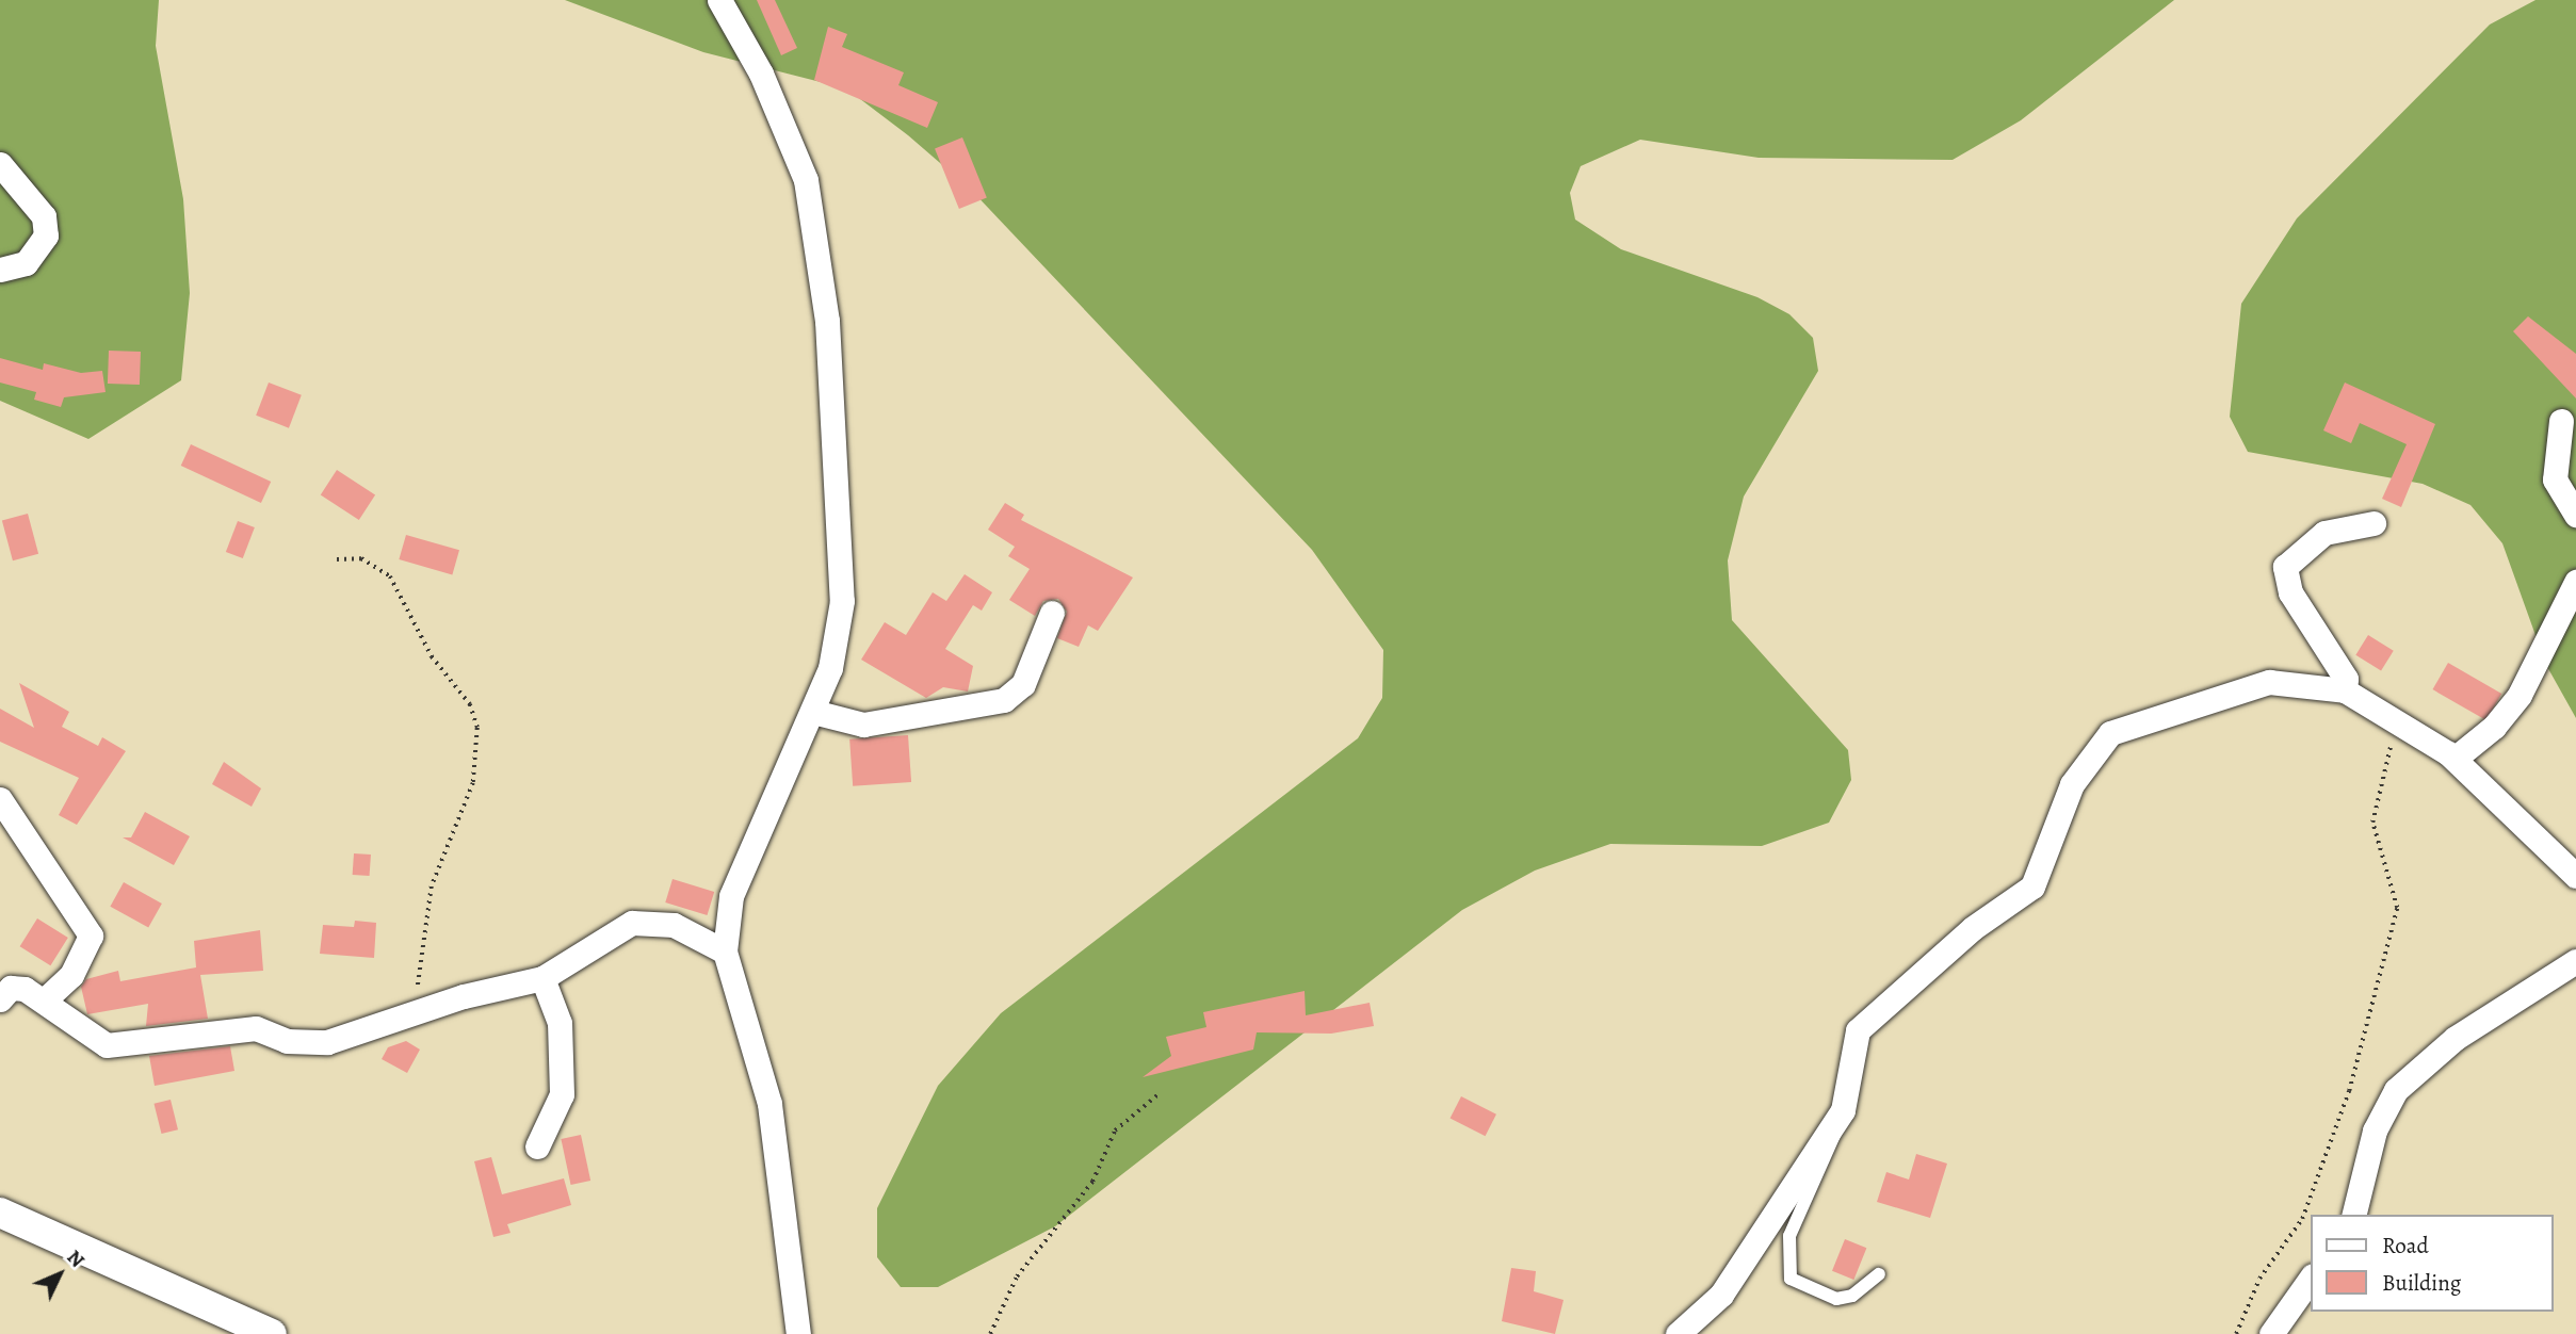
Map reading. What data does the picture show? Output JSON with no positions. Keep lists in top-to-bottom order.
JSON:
{
  "legend": ["Road", "Building"],
  "north": "top right"
}
